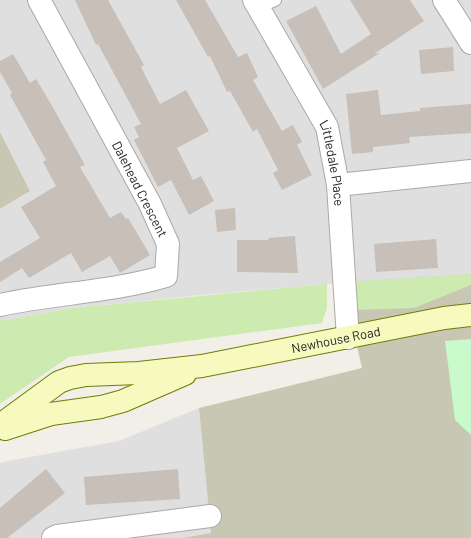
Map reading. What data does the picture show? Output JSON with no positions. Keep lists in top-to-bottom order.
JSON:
{
  "streets": {
    "street": ["Littledale Place", "Dalehead Crescent", "Newhouse Road"]
  },
  "crossings": [
    ["Littledale Place", "Newhouse Road"]
  ]
}
